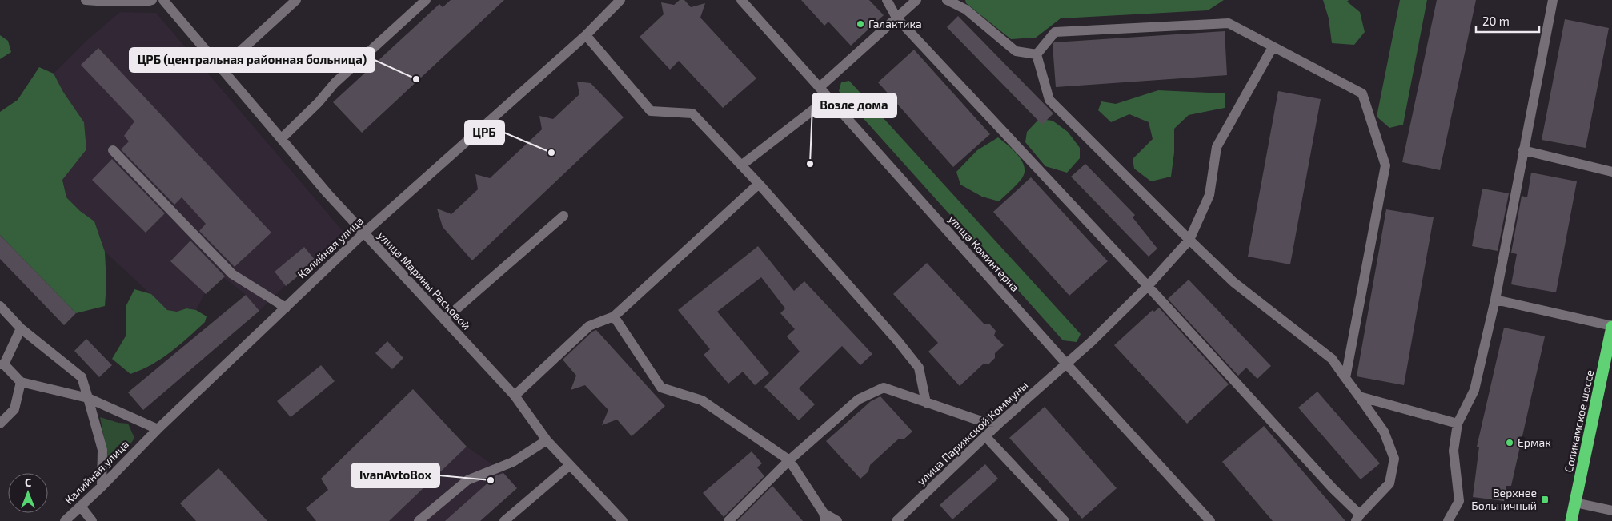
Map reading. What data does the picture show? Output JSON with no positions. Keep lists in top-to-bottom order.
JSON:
{
  "streets": {
    "highway": ["Соликамское шоссе"],
    "street": [
      "Калийная улица",
      "улица Коминтерна",
      "улица Марины Расковой",
      "улица Парижской Коммуны"
    ]
  },
  "crossings": [
    ["Калийная улица", "улица Марины Расковой"],
    ["улица Коминтерна", "улица Парижской Коммуны"]
  ],
  "places": {
    "other": [
      "Галактика",
      "ЦРБ (центральная районная больница)",
      "ЦРБ",
      "Возле дома",
      "Ермак",
      "IvanAvtoBox"
    ],
    "transit": ["Верхнее Больничный"]
  },
  "scale_bar": "20 m",
  "north": "top"
}
